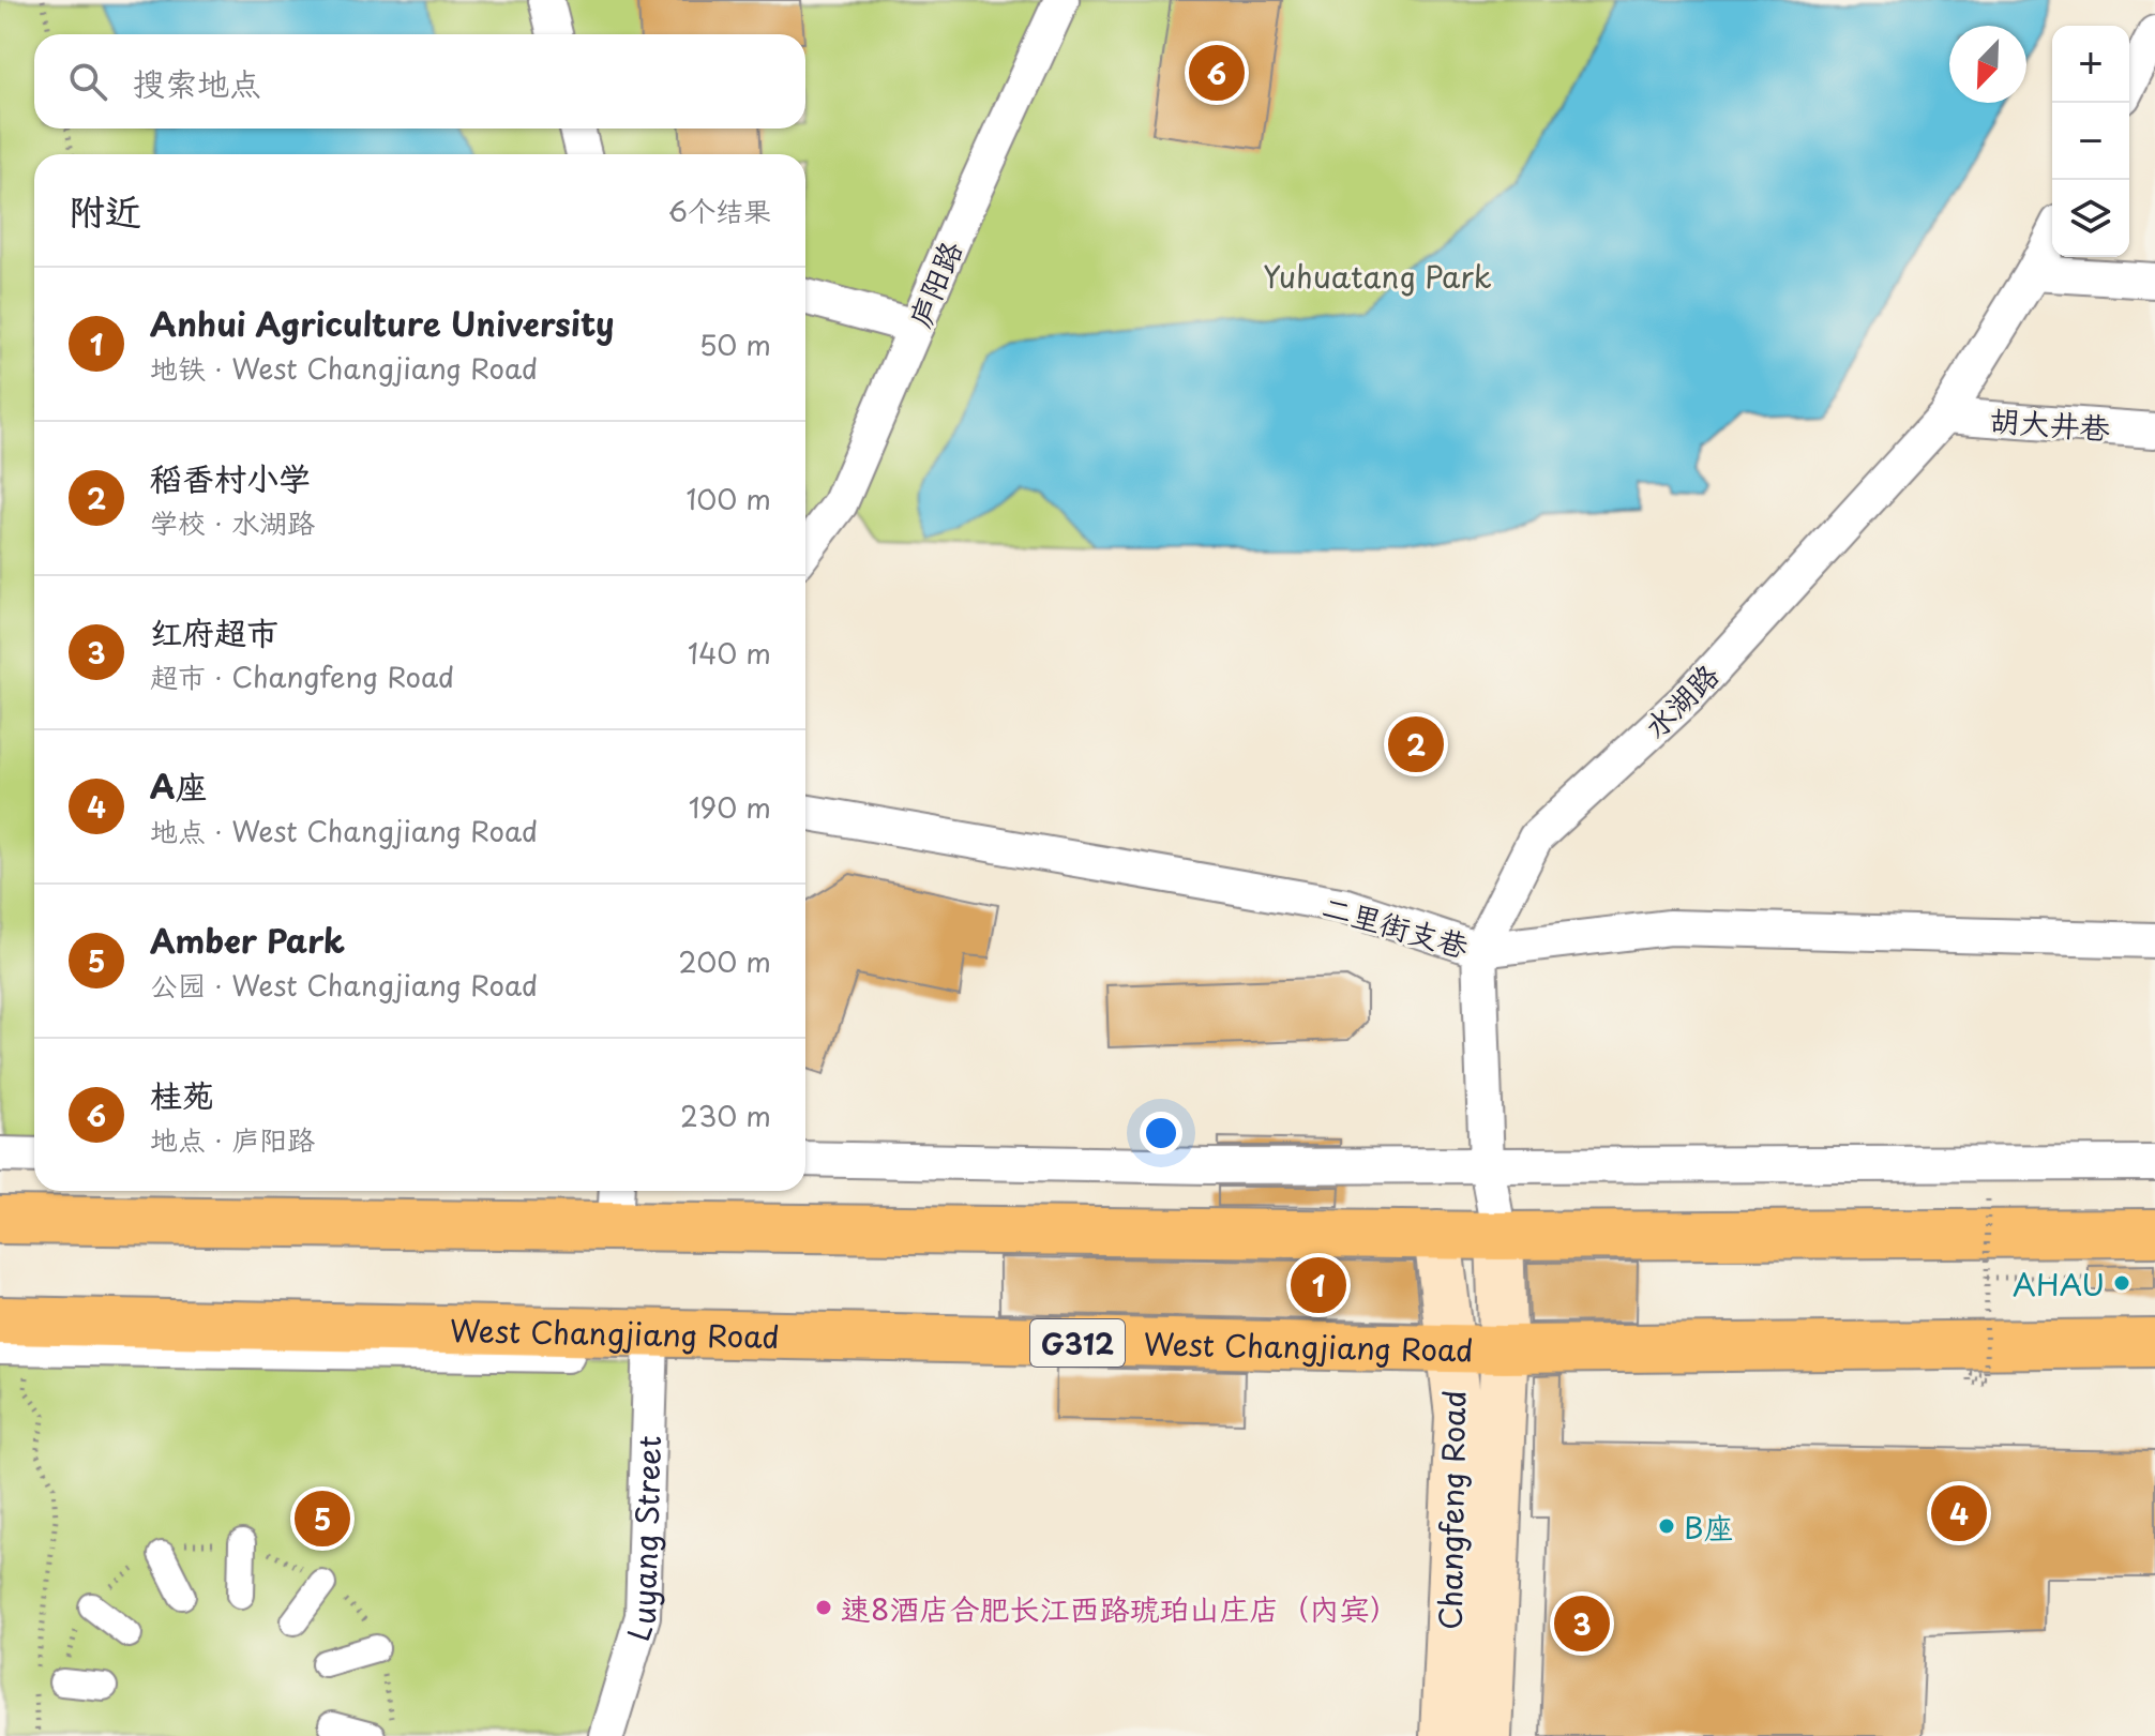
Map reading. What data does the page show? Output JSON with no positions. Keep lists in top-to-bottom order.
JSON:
{
  "streets": {
    "highway": ["West Changjiang Road", "G312"],
    "main road": ["Changfeng Road"],
    "street": [
      "庐阳路",
      "胡大井巷",
      "水湖路",
      "二里街支巷",
      "Luyang Street"
    ]
  },
  "crossings": [
    ["胡大井巷", "水湖路"],
    ["水湖路", "二里街支巷"],
    ["水湖路", "Changfeng Road"],
    ["West Changjiang Road", "Changfeng Road"],
    ["West Changjiang Road", "Luyang Street"]
  ],
  "parks": ["Yuhuatang Park"],
  "places": ["AHAU", "B座", "速8酒店合肥长江西路琥珀山庄店（内宾）"],
  "north": "bottom left",
  "page": {
    "map_buttons": ["+", "−"],
    "search": "搜索地点",
    "pins": [
      "6",
      "2",
      "1",
      "4",
      "5",
      "3"
    ],
    "heading": ["附近", "6个结果"],
    "list": [
      {
        "mark": "1",
        "name": "Anhui Agriculture University",
        "note": "地铁 · West Changjiang Road",
        "value": "50 m"
      },
      {
        "mark": "2",
        "name": "稻香村小学",
        "note": "学校 · 水湖路",
        "value": "100 m"
      },
      {
        "mark": "3",
        "name": "红府超市",
        "note": "超市 · Changfeng Road",
        "value": "140 m"
      },
      {
        "mark": "4",
        "name": "A座",
        "note": "地点 · West Changjiang Road",
        "value": "190 m"
      },
      {
        "mark": "5",
        "name": "Amber Park",
        "note": "公园 · West Changjiang Road",
        "value": "200 m"
      },
      {
        "mark": "6",
        "name": "桂苑",
        "note": "地点 · 庐阳路",
        "value": "230 m"
      }
    ]
  }
}
